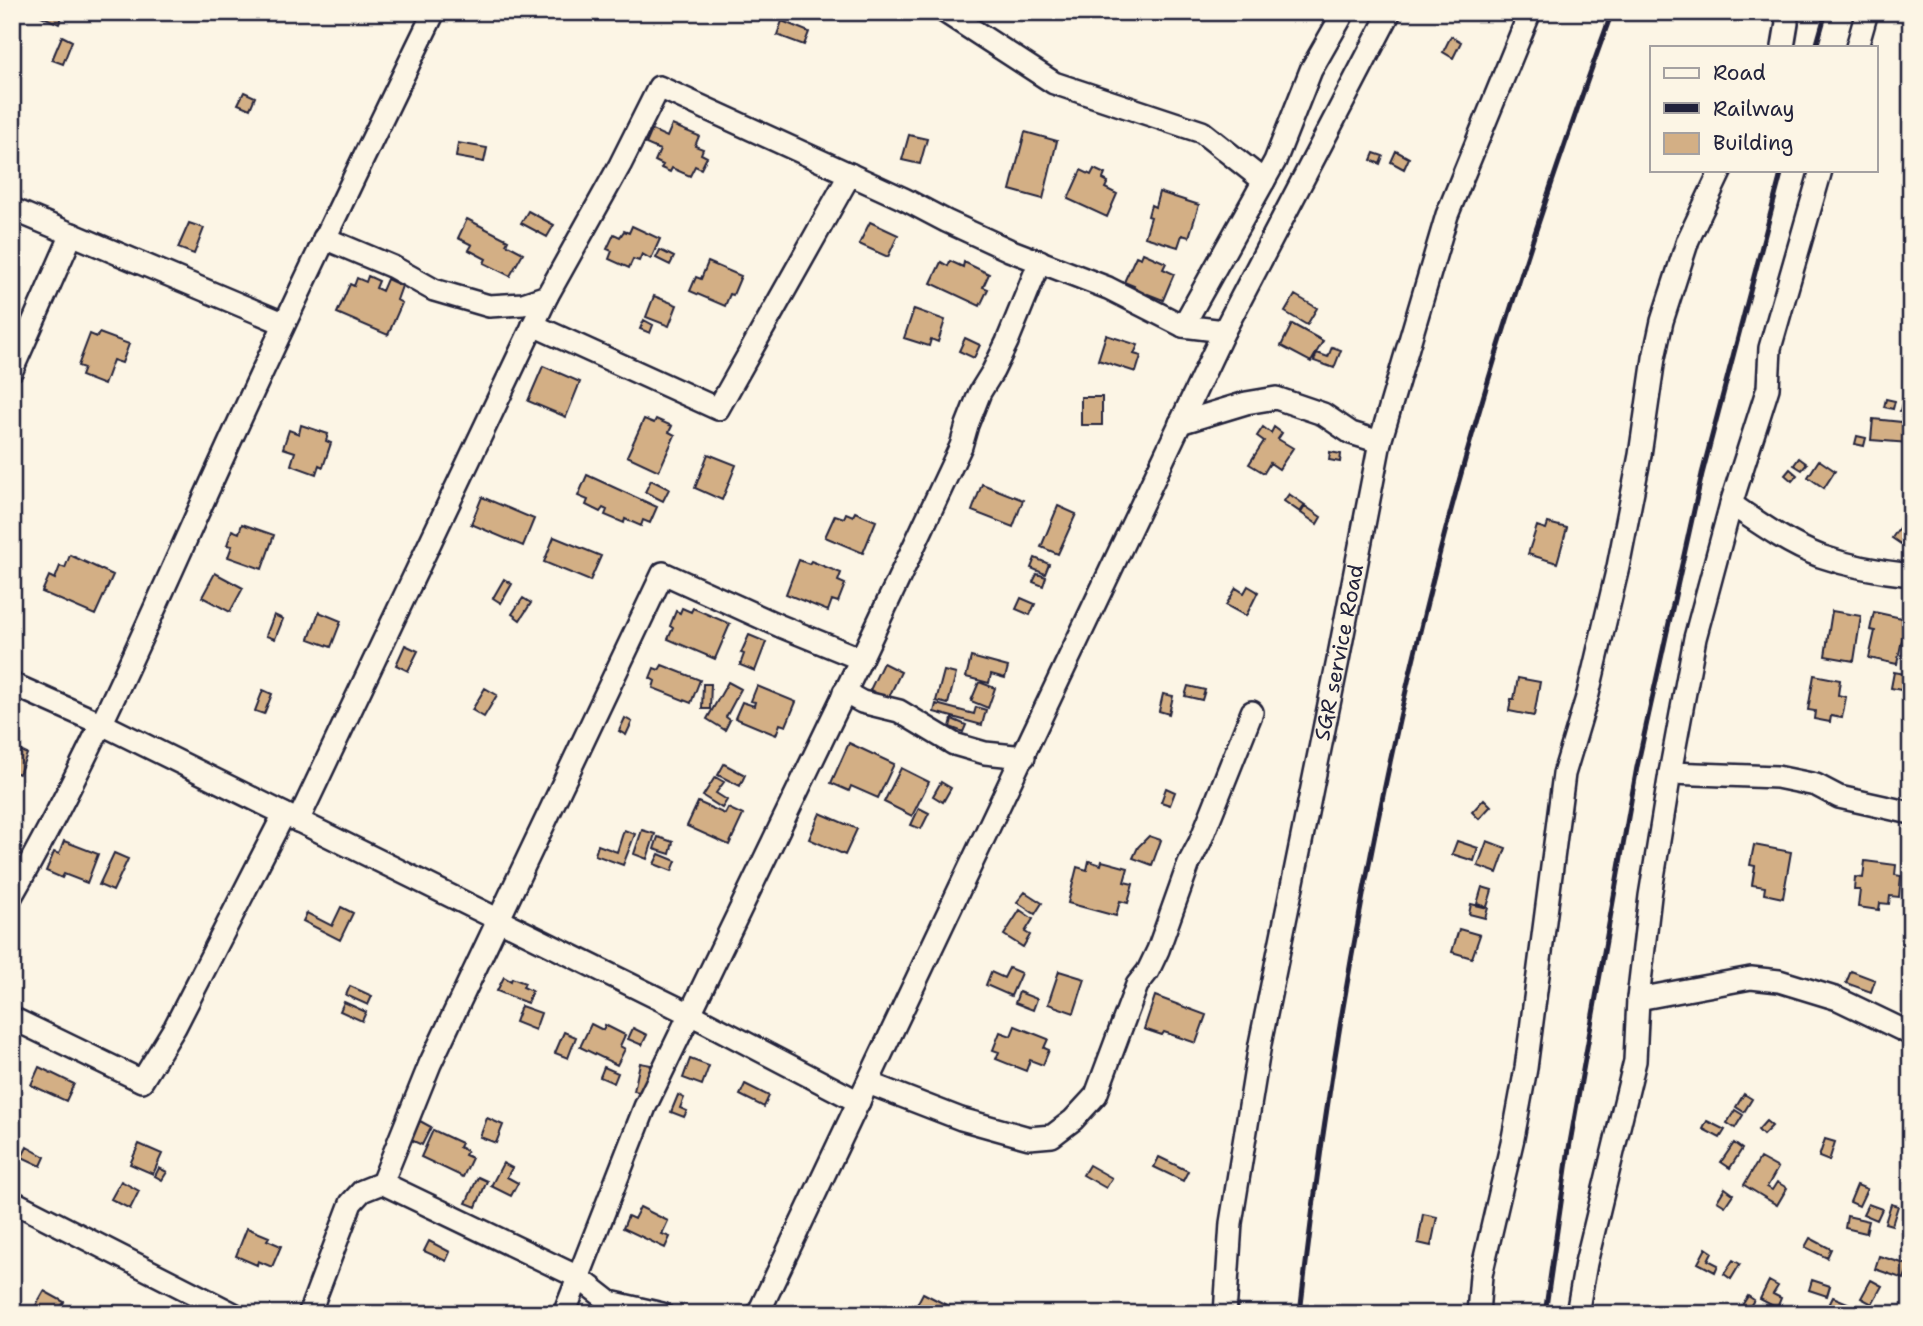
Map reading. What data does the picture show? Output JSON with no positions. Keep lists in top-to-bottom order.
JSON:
{
  "streets": {
    "street": ["SGR service Road"]
  },
  "legend": ["Road", "Railway", "Building"]
}
